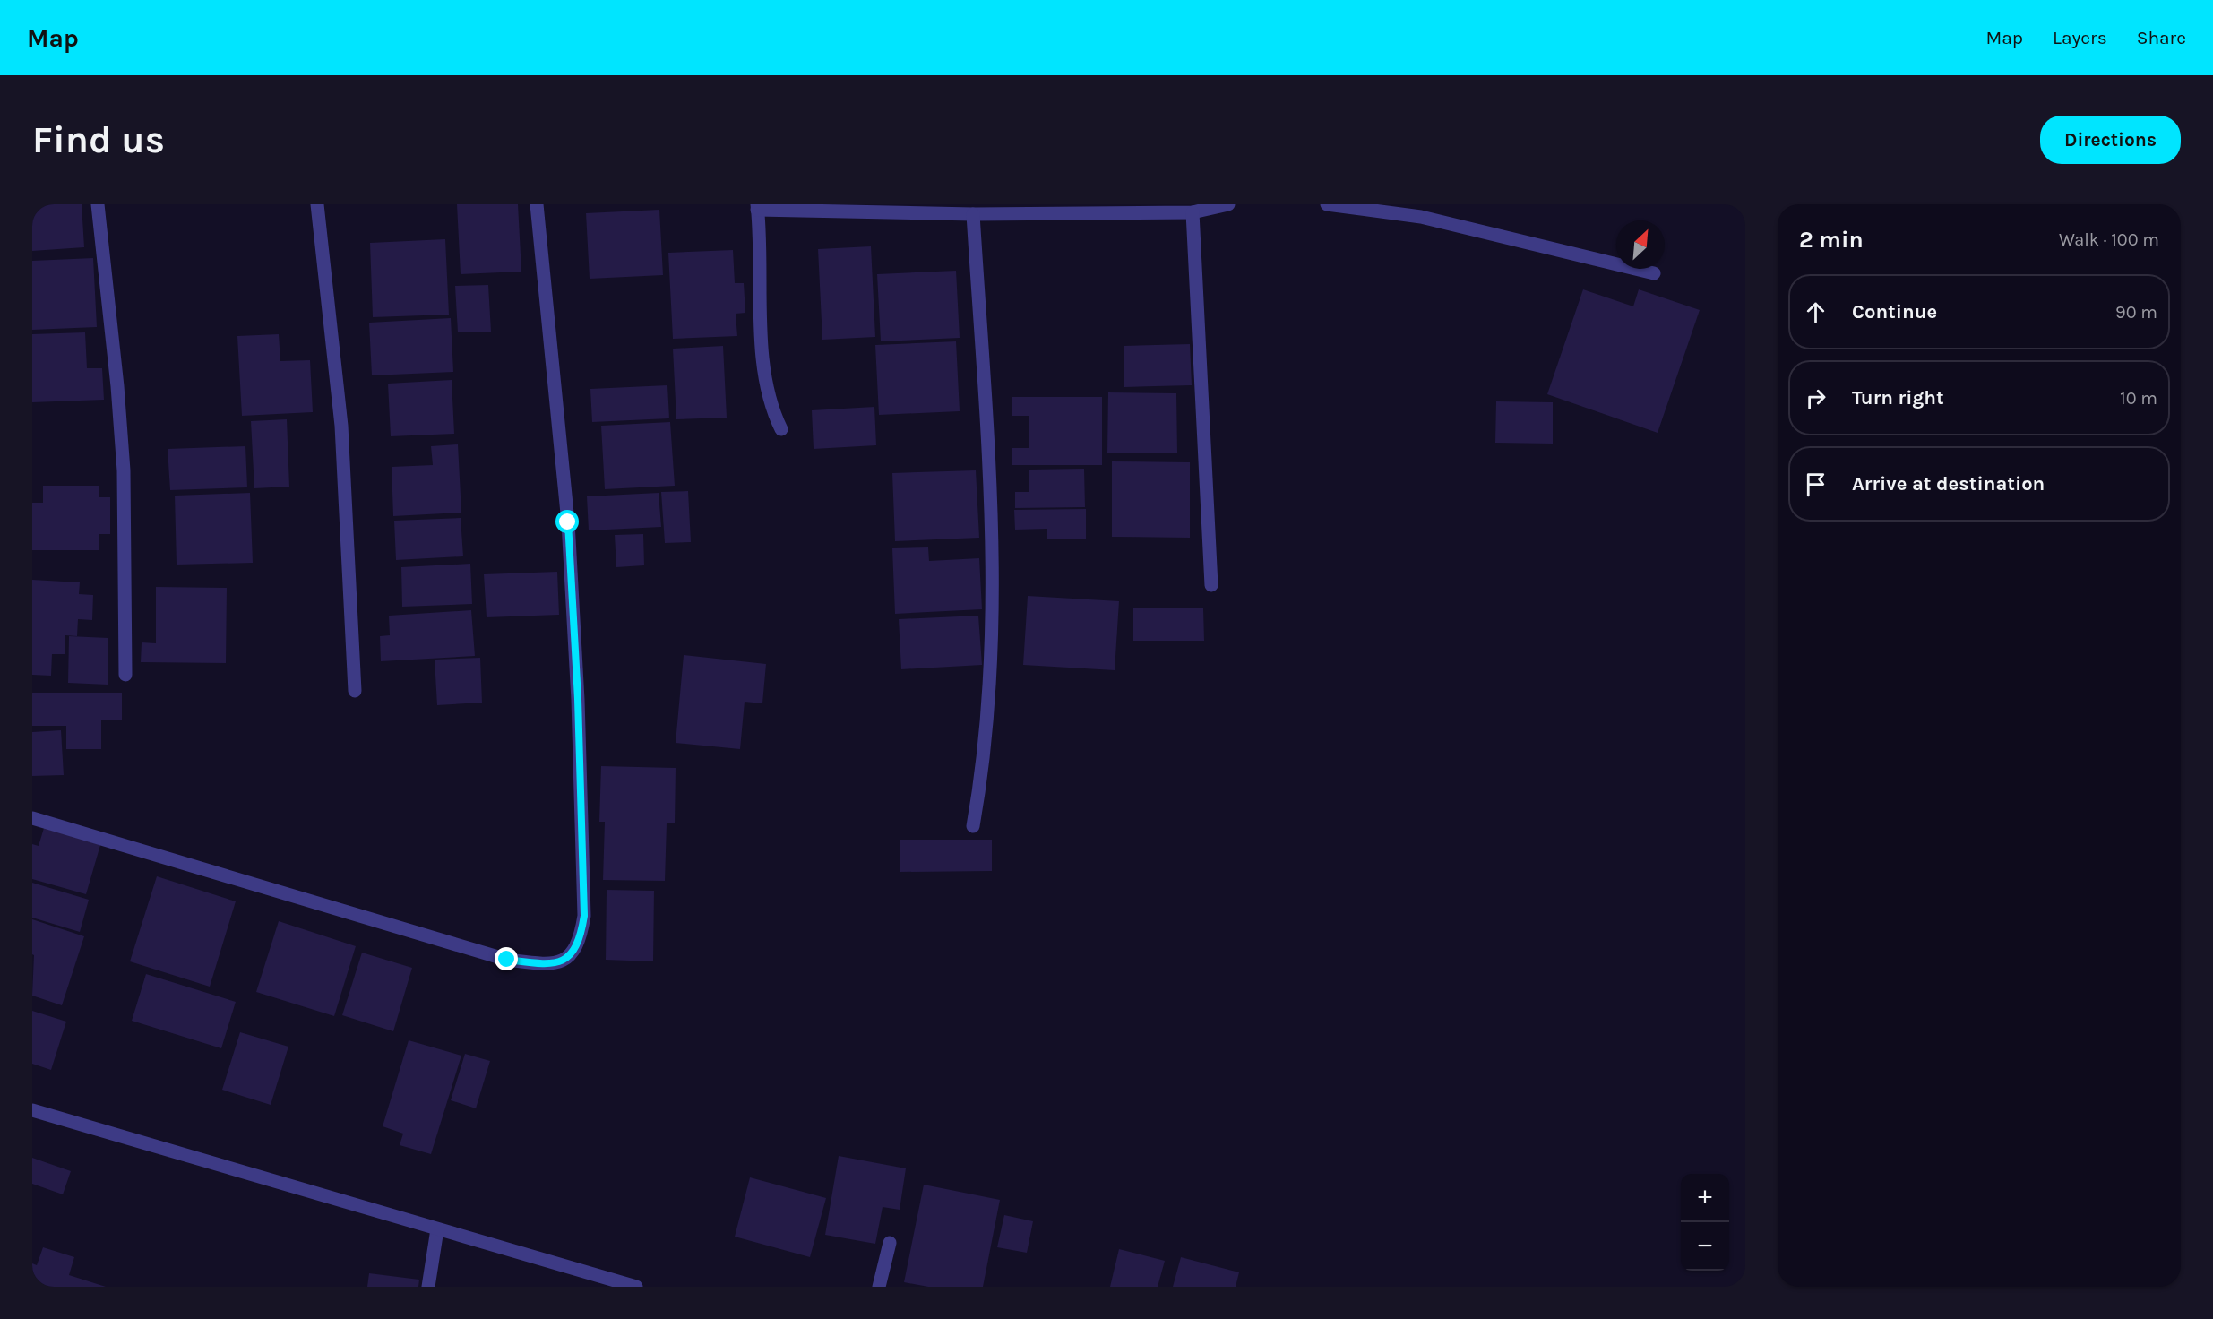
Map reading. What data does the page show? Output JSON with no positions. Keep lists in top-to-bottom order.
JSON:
{
  "north": "top right",
  "page": {
    "header": "Map",
    "nav": ["Map", "Layers", "Share"],
    "buttons": "Directions",
    "title": "Find us",
    "heading": ["2 min", "Walk · 100 m"],
    "list": [
      ["Continue", "90 m"],
      ["Turn right", "10 m"],
      "Arrive at destination"
    ],
    "map_buttons": ["+", "−"]
  }
}
